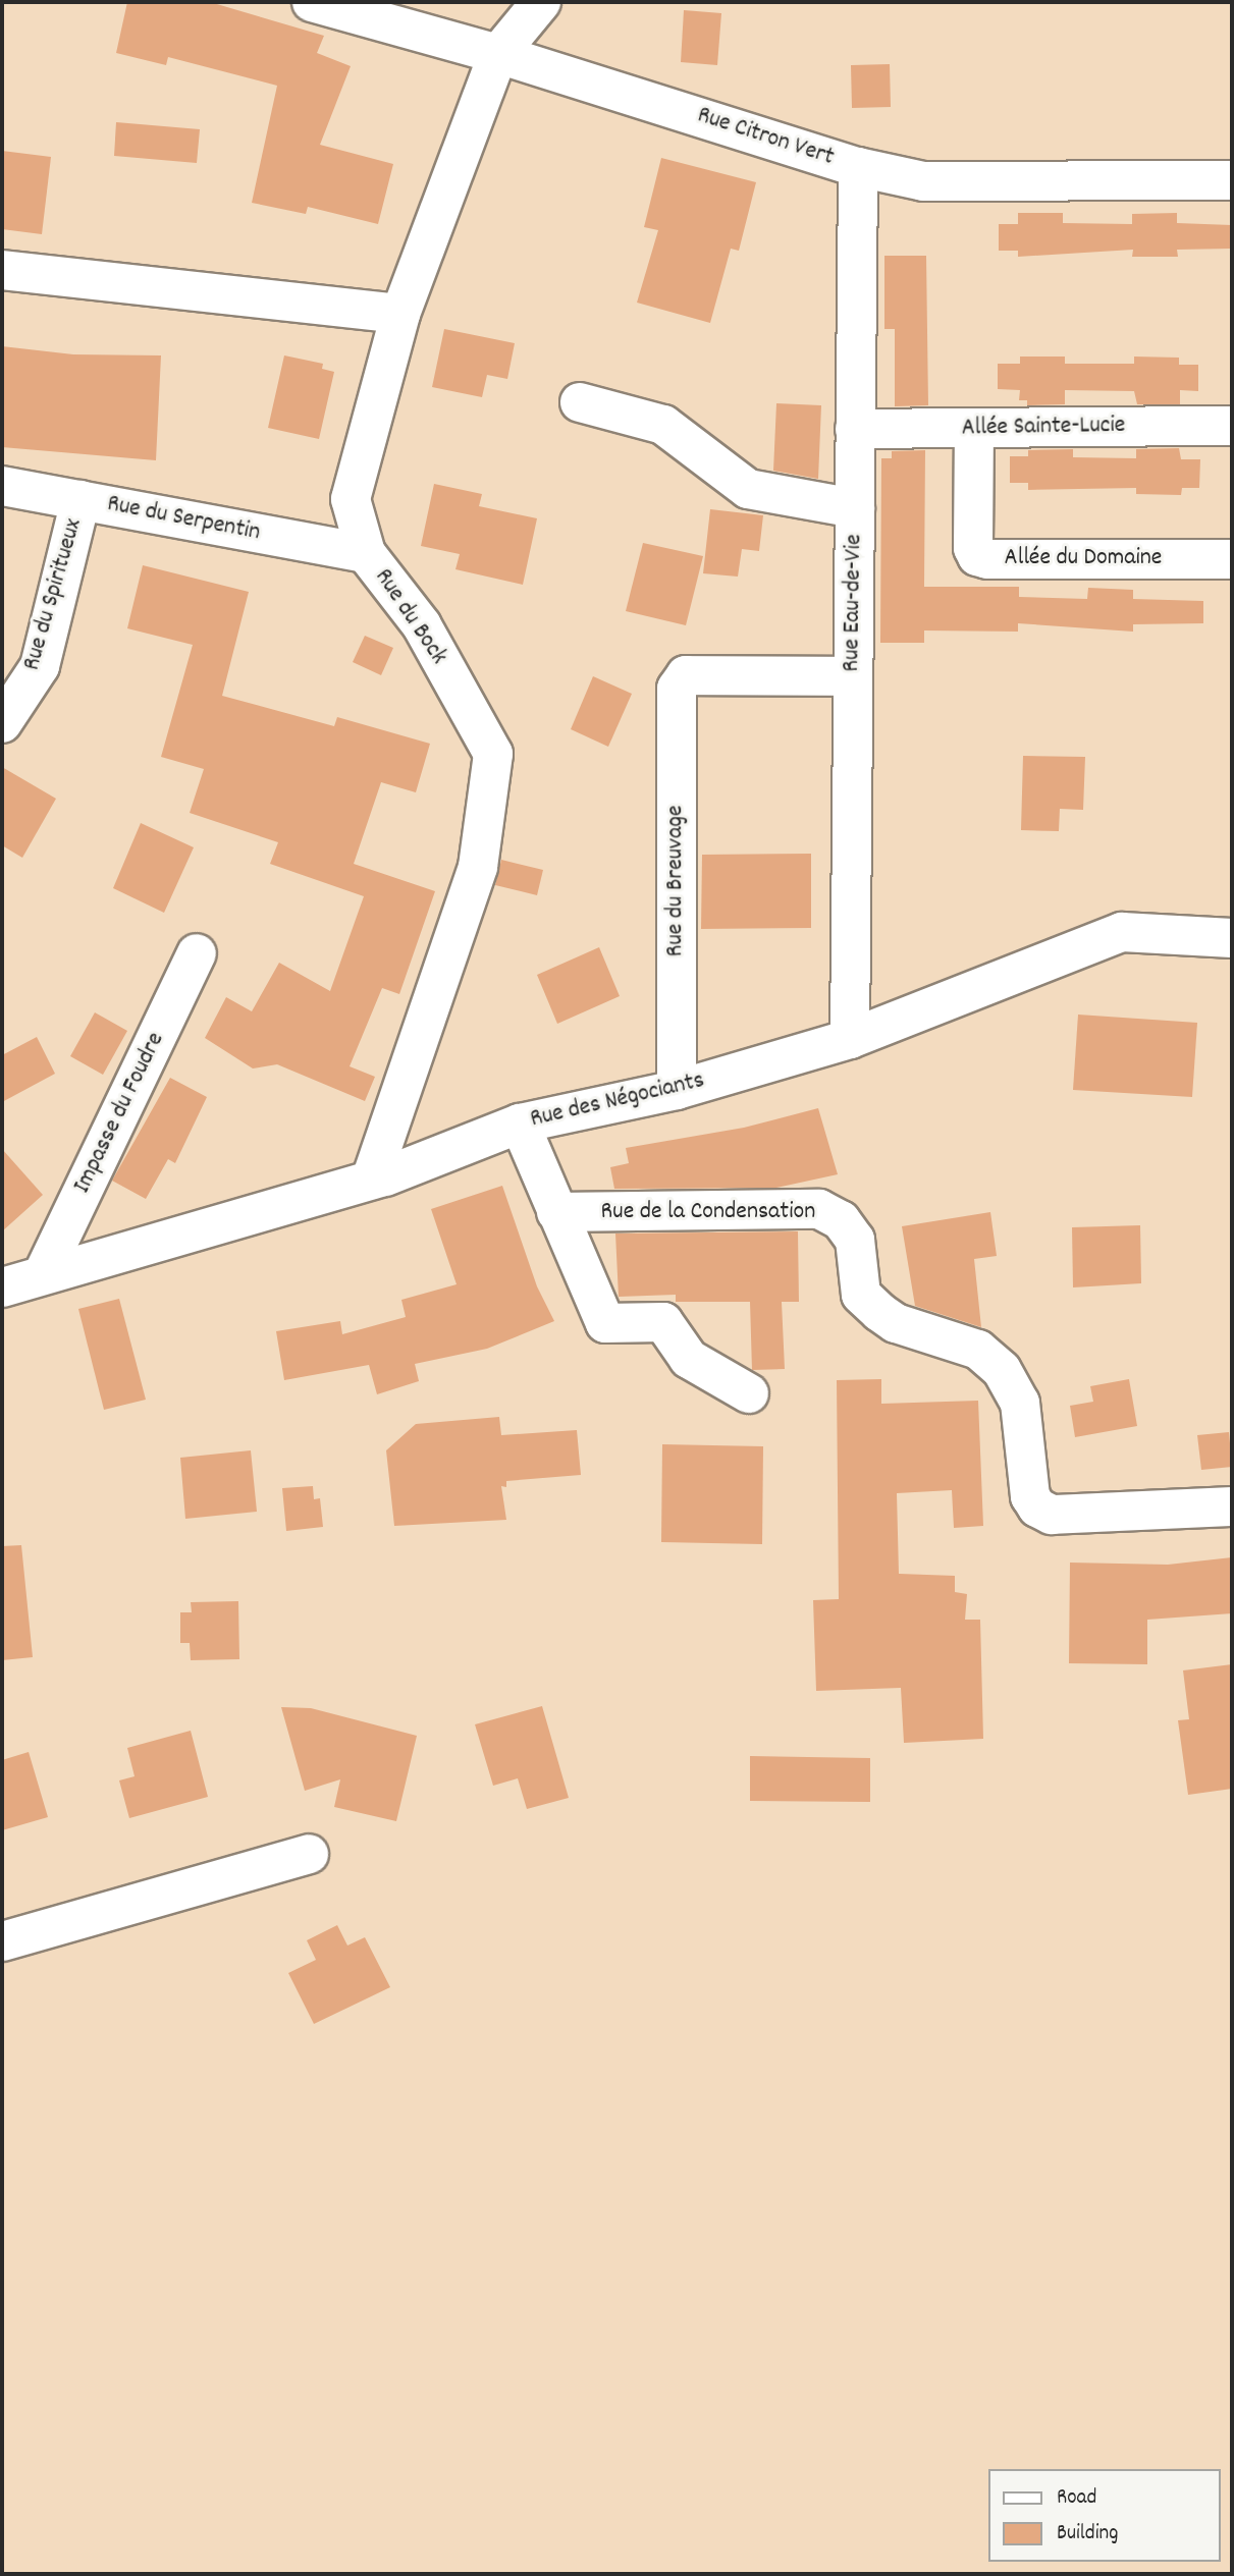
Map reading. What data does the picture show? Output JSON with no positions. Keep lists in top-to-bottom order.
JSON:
{
  "streets": {
    "street": [
      "Rue Citron Vert",
      "Allée Sainte-Lucie",
      "Rue du Serpentin",
      "Allée du Domaine",
      "Rue du Spiritueux",
      "Rue Eau-de-Vie",
      "Rue du Bock",
      "Rue du Breuvage",
      "Rue des Négociants",
      "Impasse du Foudre",
      "Rue de la Condensation"
    ]
  },
  "crossings": [
    ["Rue Citron Vert", "Rue Eau-de-Vie"],
    ["Rue Citron Vert", "Rue du Bock"],
    ["Allée Sainte-Lucie", "Allée du Domaine"],
    ["Allée Sainte-Lucie", "Rue Eau-de-Vie"],
    ["Rue du Serpentin", "Rue du Spiritueux"],
    ["Rue du Serpentin", "Rue du Bock"],
    ["Rue Eau-de-Vie", "Rue du Breuvage"],
    ["Rue Eau-de-Vie", "Rue des Négociants"],
    ["Rue du Bock", "Rue des Négociants"],
    ["Rue du Breuvage", "Rue des Négociants"],
    ["Rue des Négociants", "Impasse du Foudre"]
  ],
  "legend": ["Road", "Building"]
}
